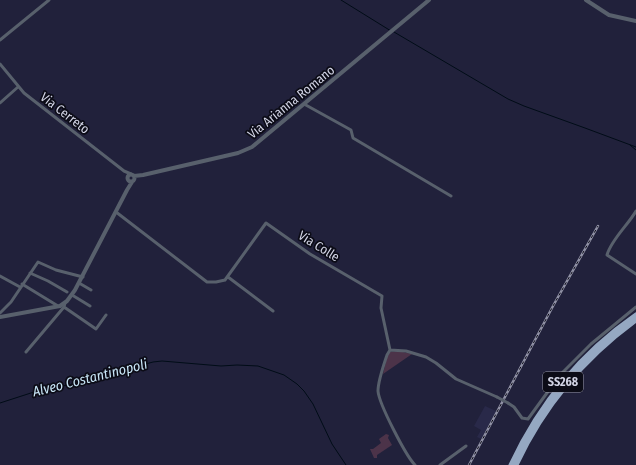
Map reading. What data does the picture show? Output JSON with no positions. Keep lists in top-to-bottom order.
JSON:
{
  "streets": {
    "highway": ["SS268"],
    "street": ["Via Arianna Romano", "Via Cerreto", "Via Colle"]
  },
  "crossings": [
    ["Via Arianna Romano", "Via Cerreto"]
  ],
  "water": ["Alveo Costantinopoli"]
}
